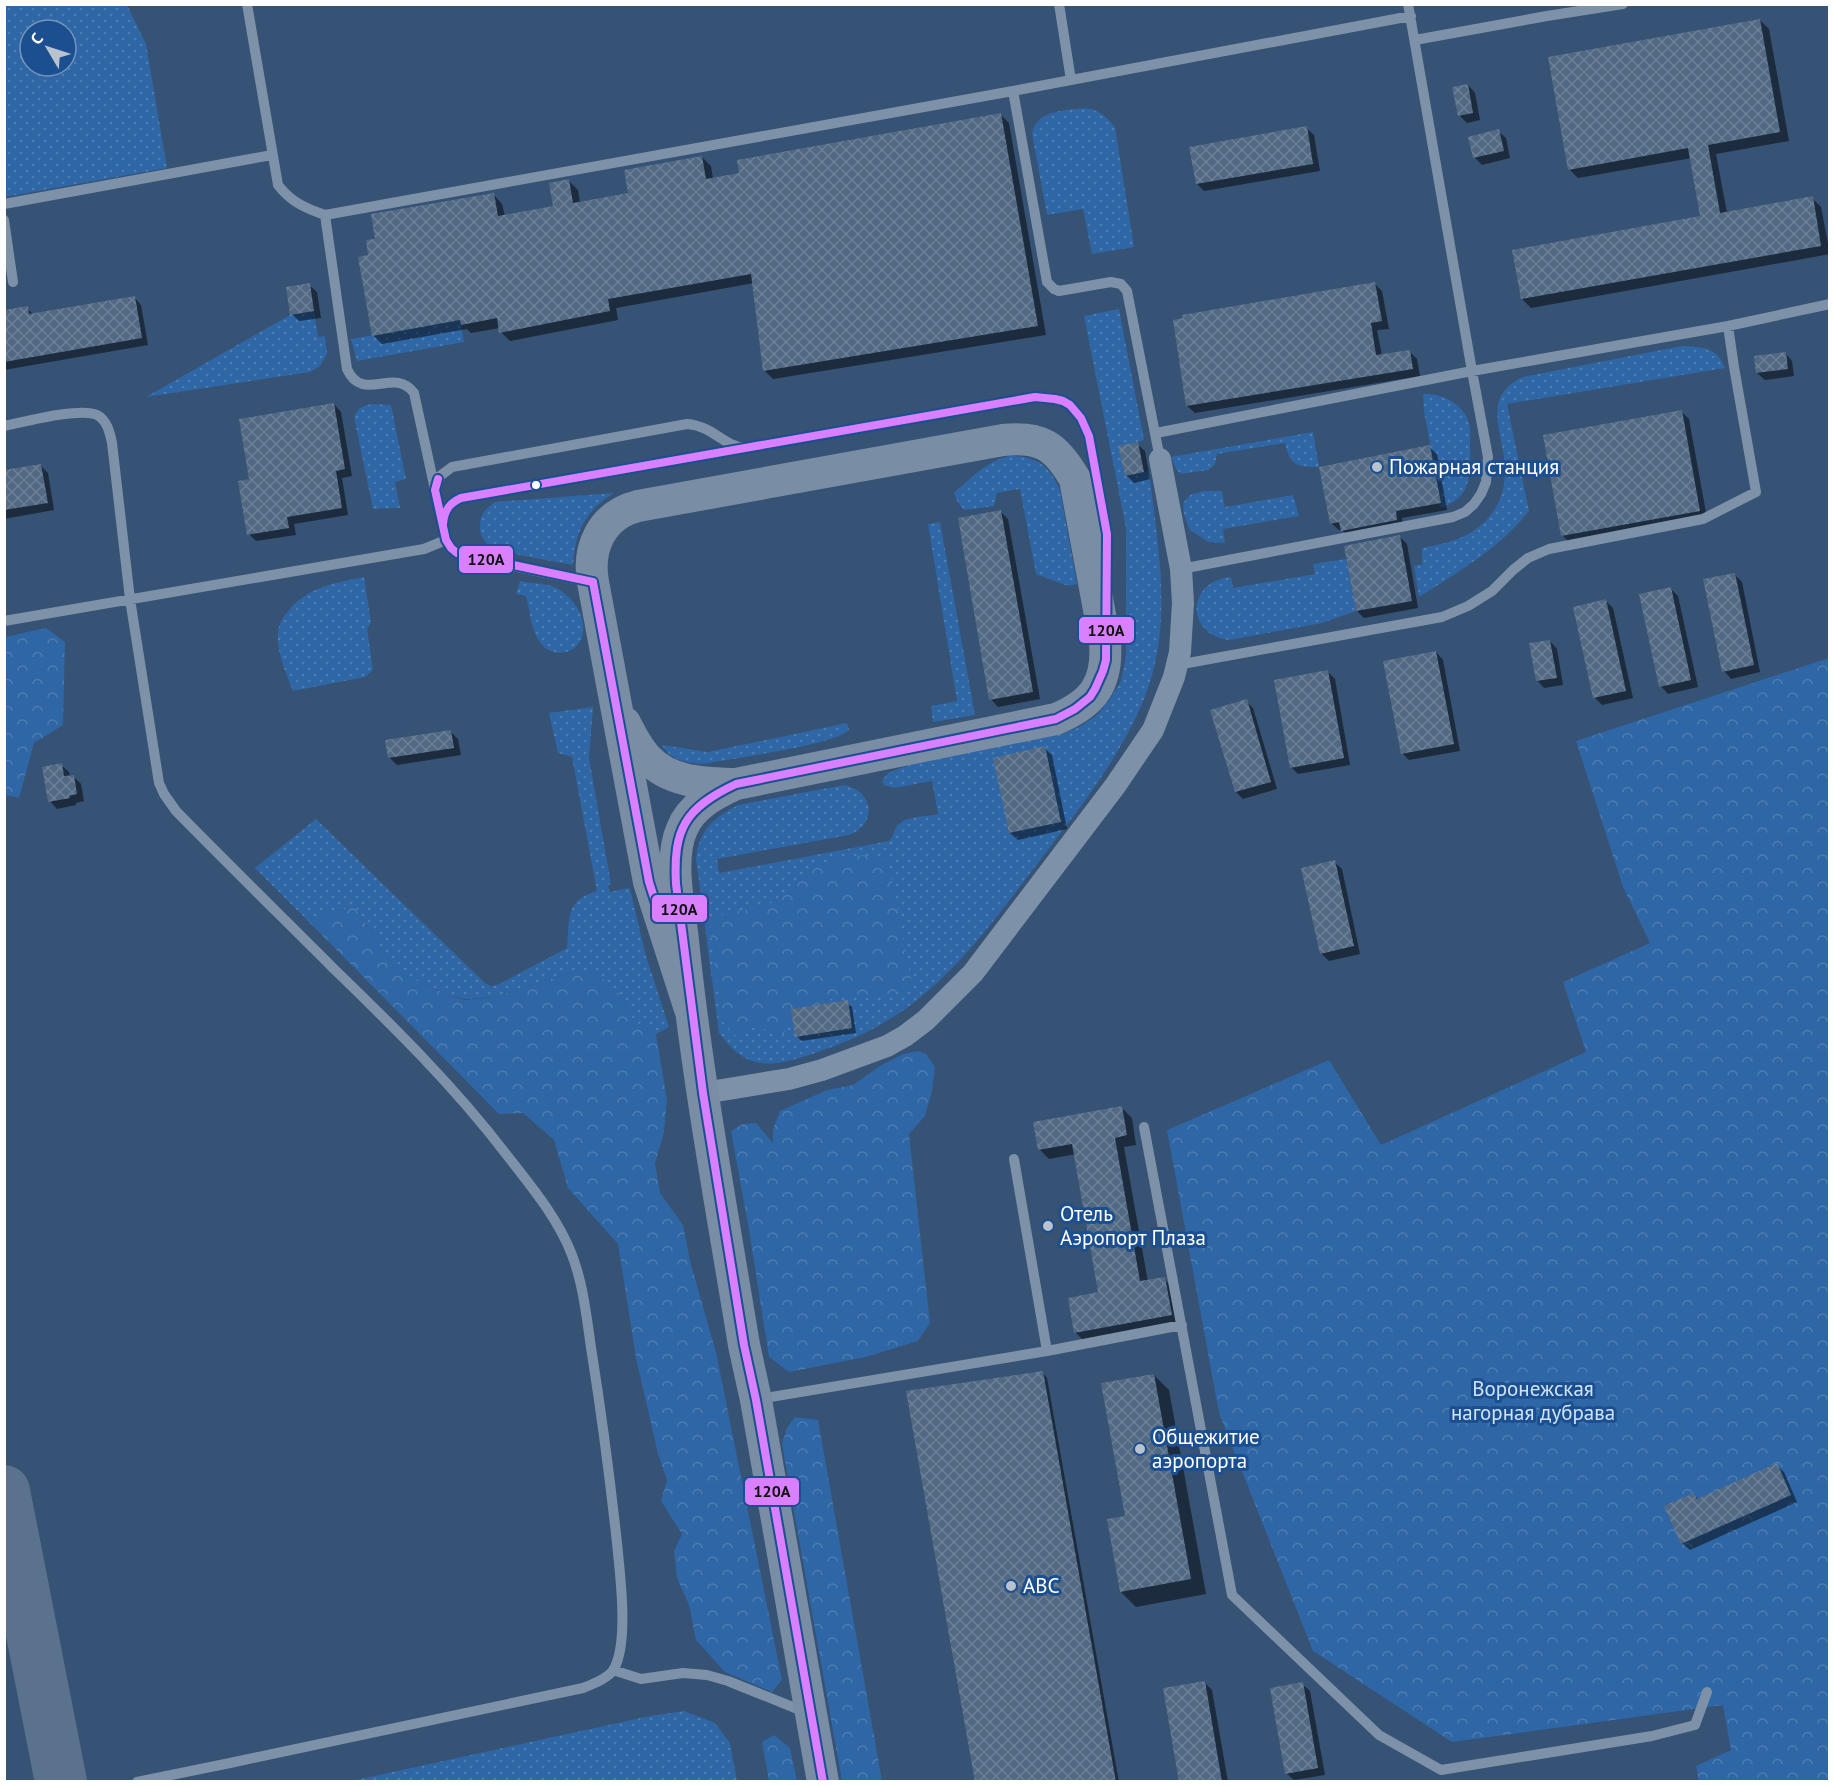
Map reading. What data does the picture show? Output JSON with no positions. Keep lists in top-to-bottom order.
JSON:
{
  "parks": ["Воронежская нагорная дубрава"],
  "places": [
    "Пожарная станция",
    "Отель Аэропорт Плаза",
    "Общежитие аэропорта",
    "ABC"
  ],
  "lines": ["transit line 120А"],
  "north": "top left"
}
